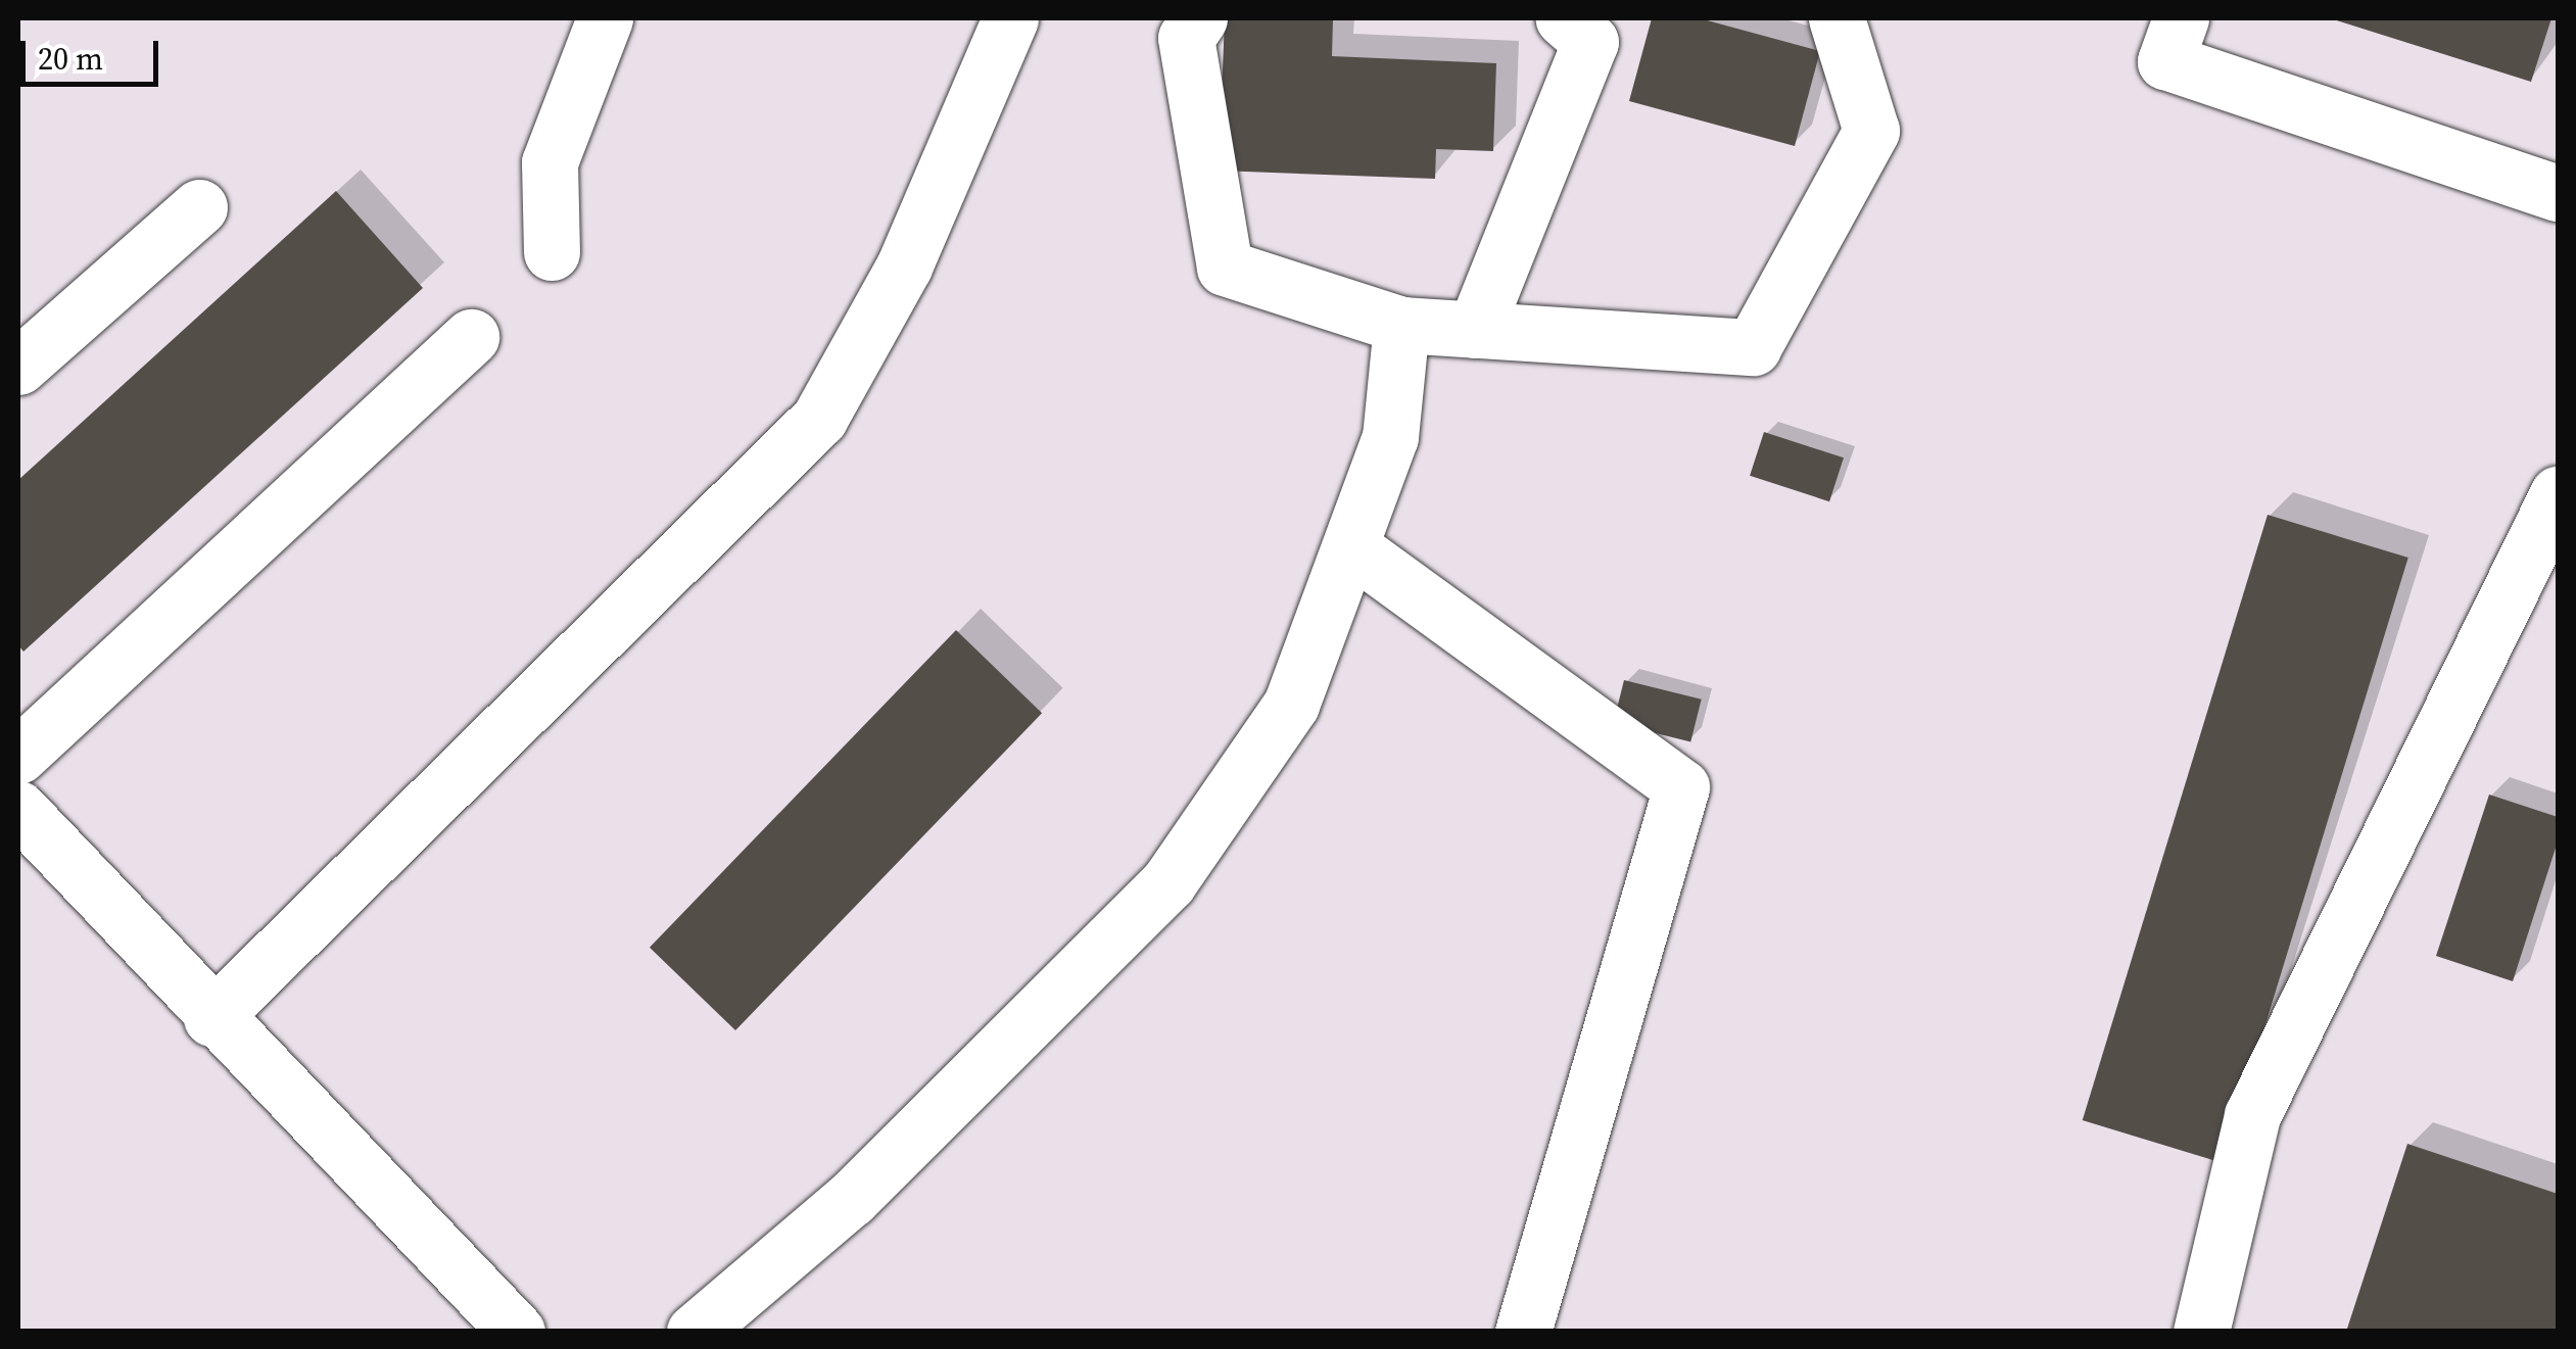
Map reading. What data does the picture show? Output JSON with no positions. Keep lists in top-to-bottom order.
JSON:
{
  "scale_bar": "20 m"
}
